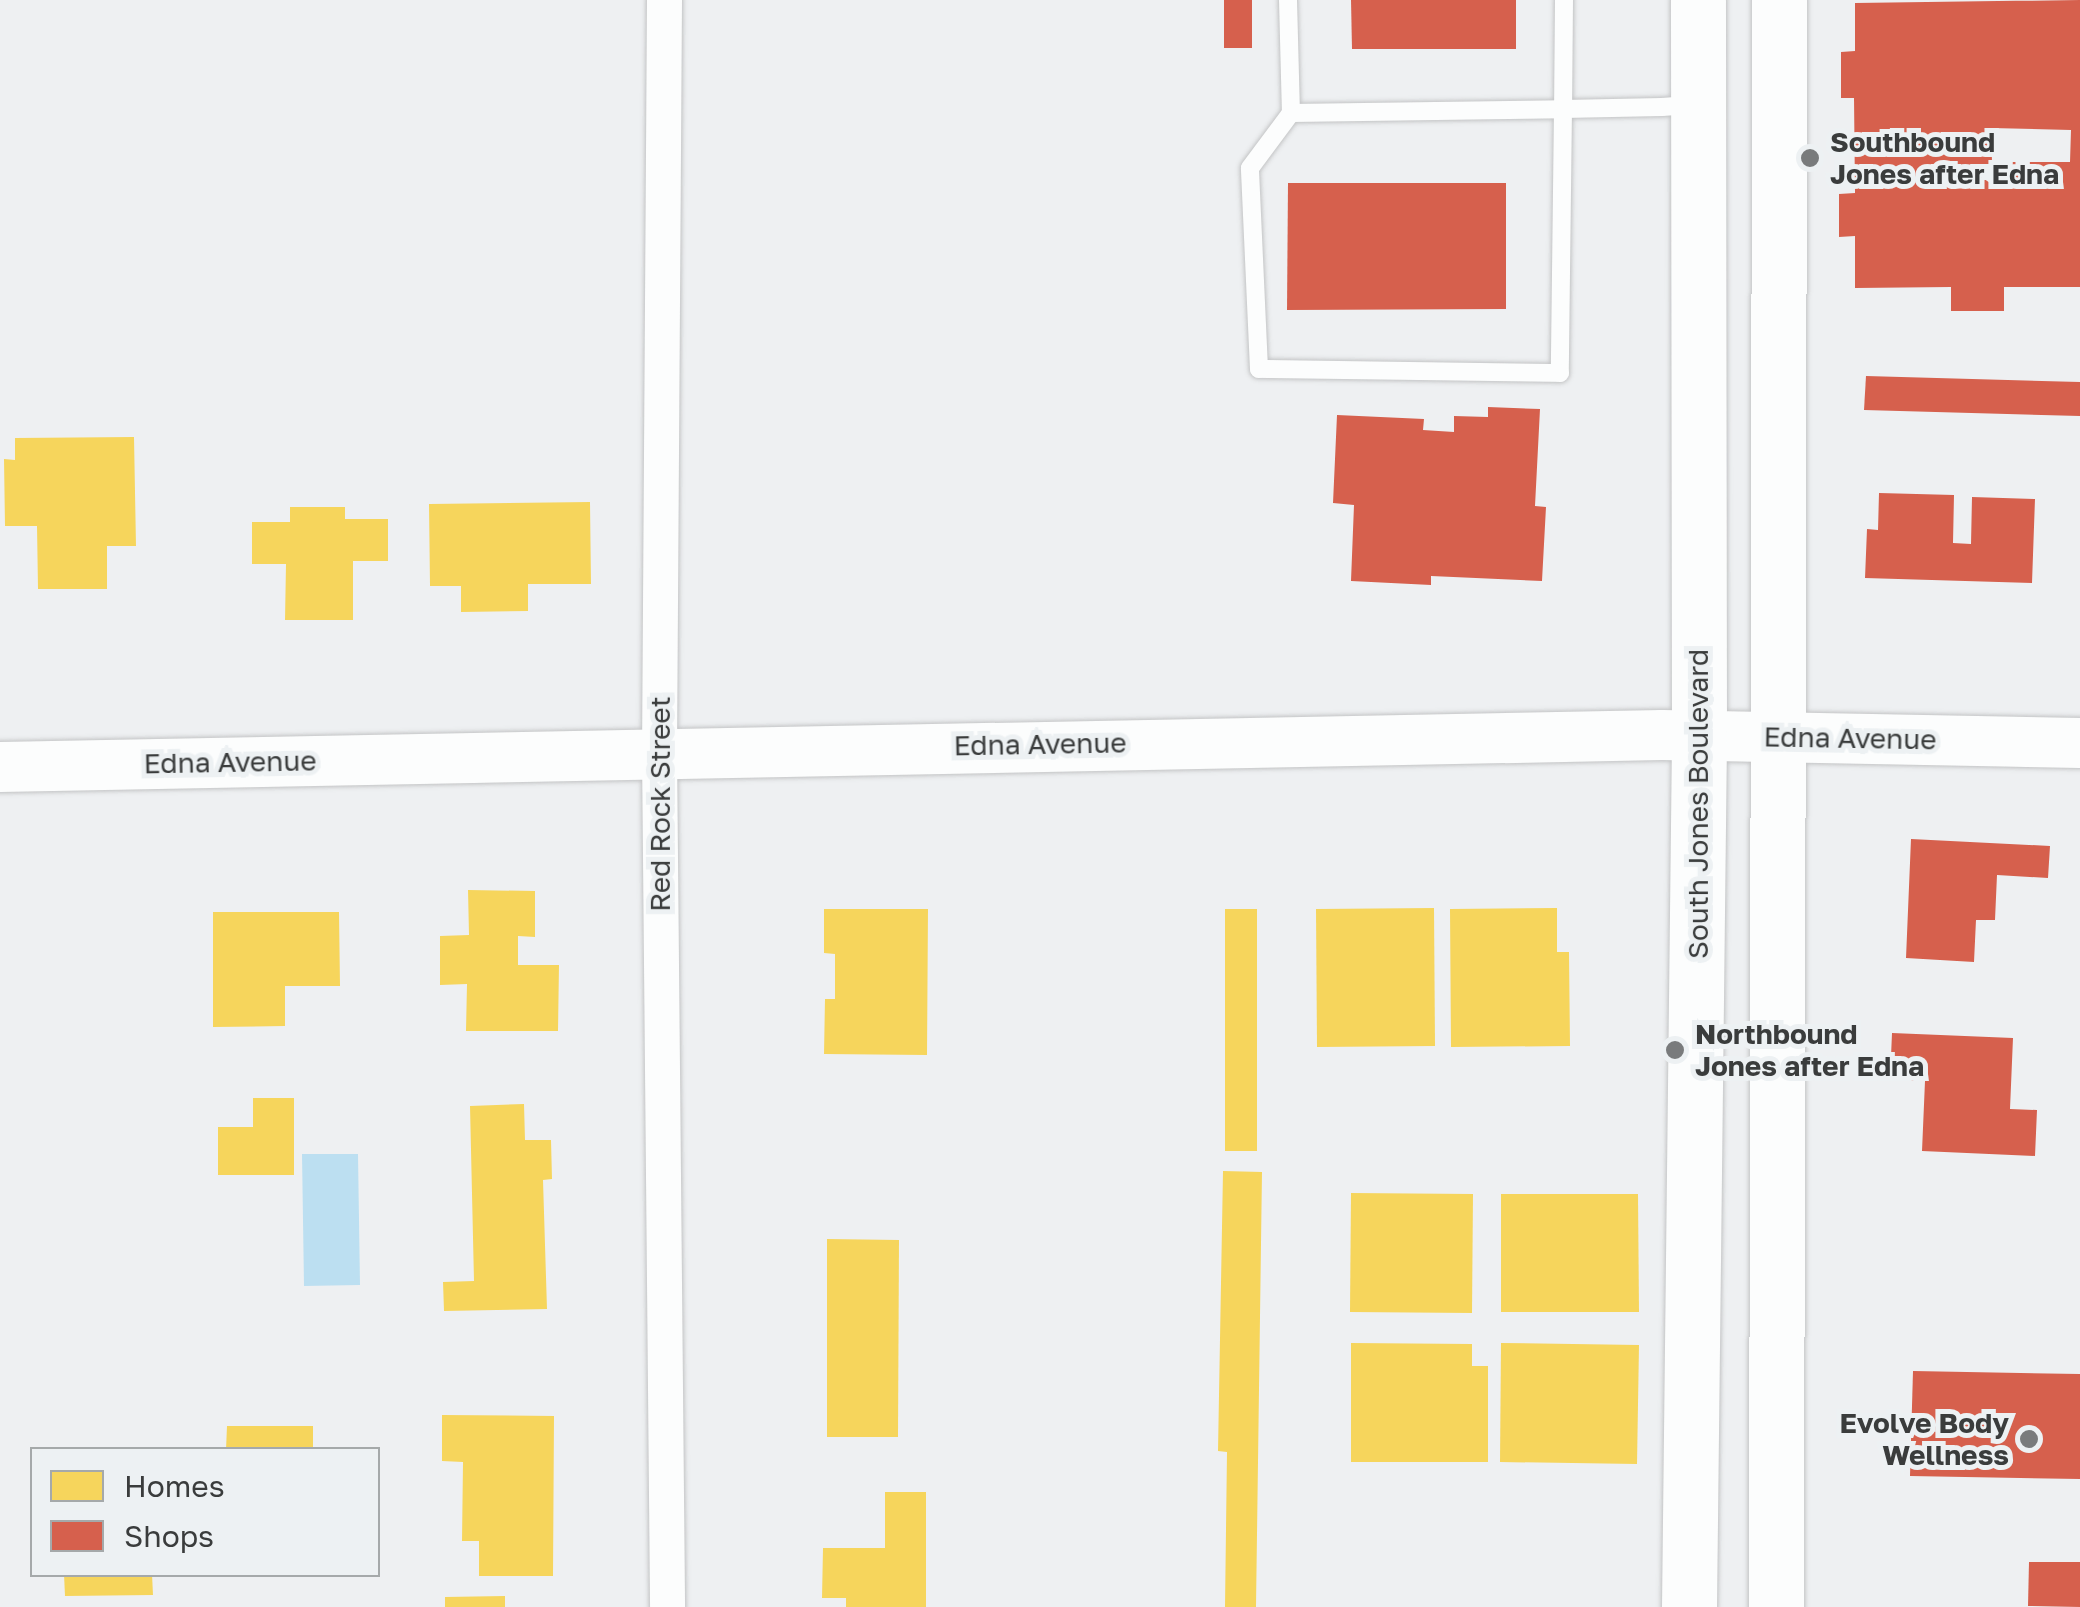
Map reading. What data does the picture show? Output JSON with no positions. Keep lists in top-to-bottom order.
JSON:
{
  "streets": {
    "main road": ["South Jones Boulevard"],
    "street": ["Edna Avenue", "Red Rock Street"]
  },
  "crossings": [
    ["Edna Avenue", "Red Rock Street"],
    ["Edna Avenue", "South Jones Boulevard"]
  ],
  "places": ["Southbound Jones after Edna", "Northbound Jones after Edna", "Evolve Body Wellness"],
  "legend": ["Homes", "Shops"]
}
